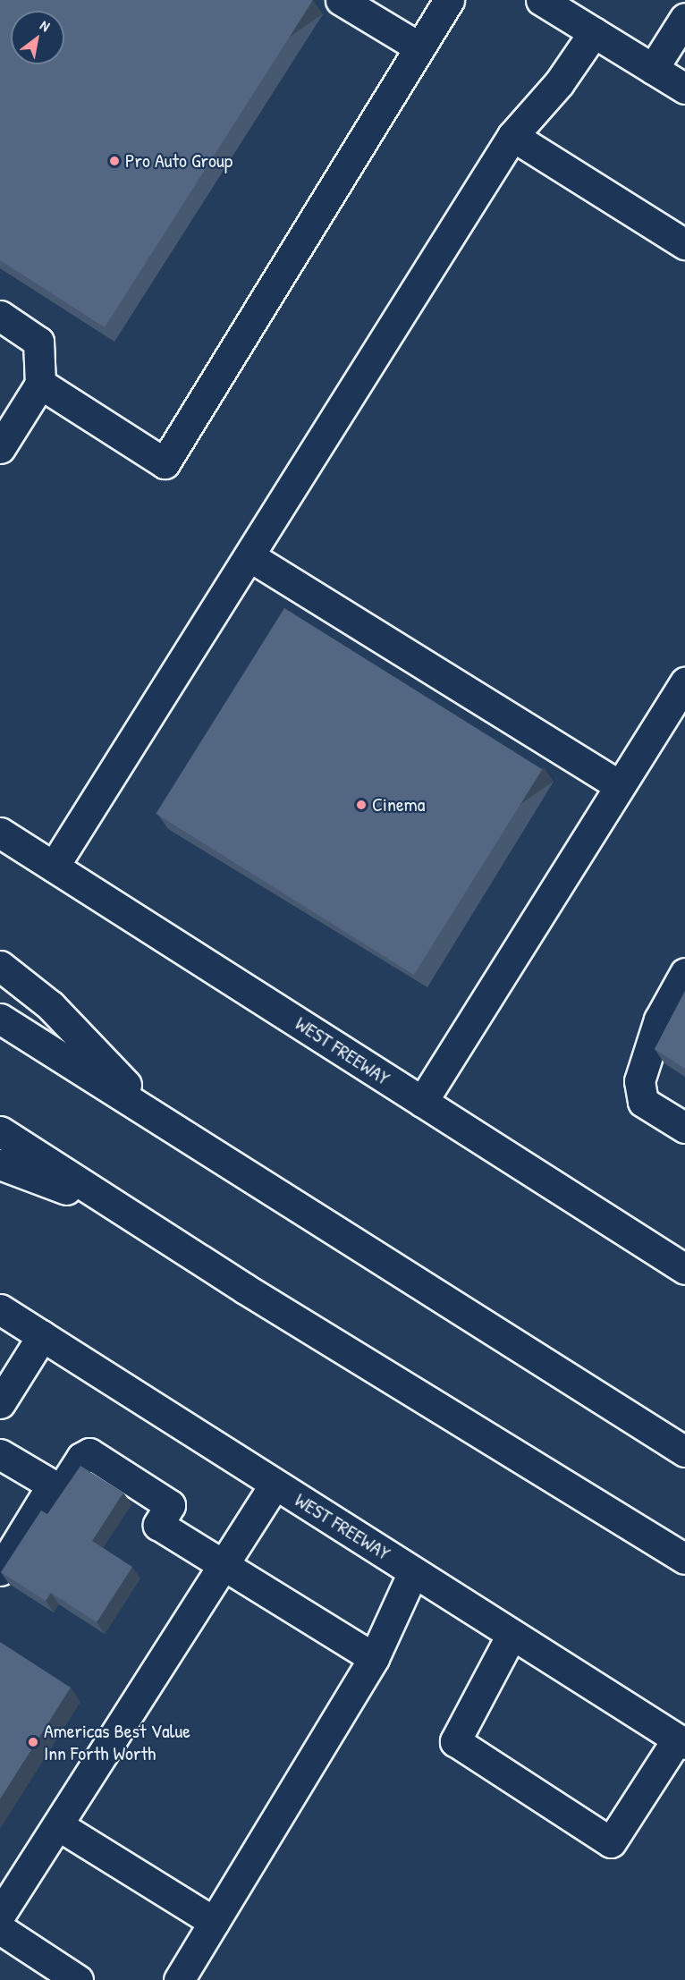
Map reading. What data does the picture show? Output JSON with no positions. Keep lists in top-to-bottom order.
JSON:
{
  "streets": {
    "main road": ["WEST FREEWAY"]
  },
  "places": ["Pro Auto Group", "Cinema", "Americas Best Value Inn Forth Worth"],
  "north": "top right"
}
